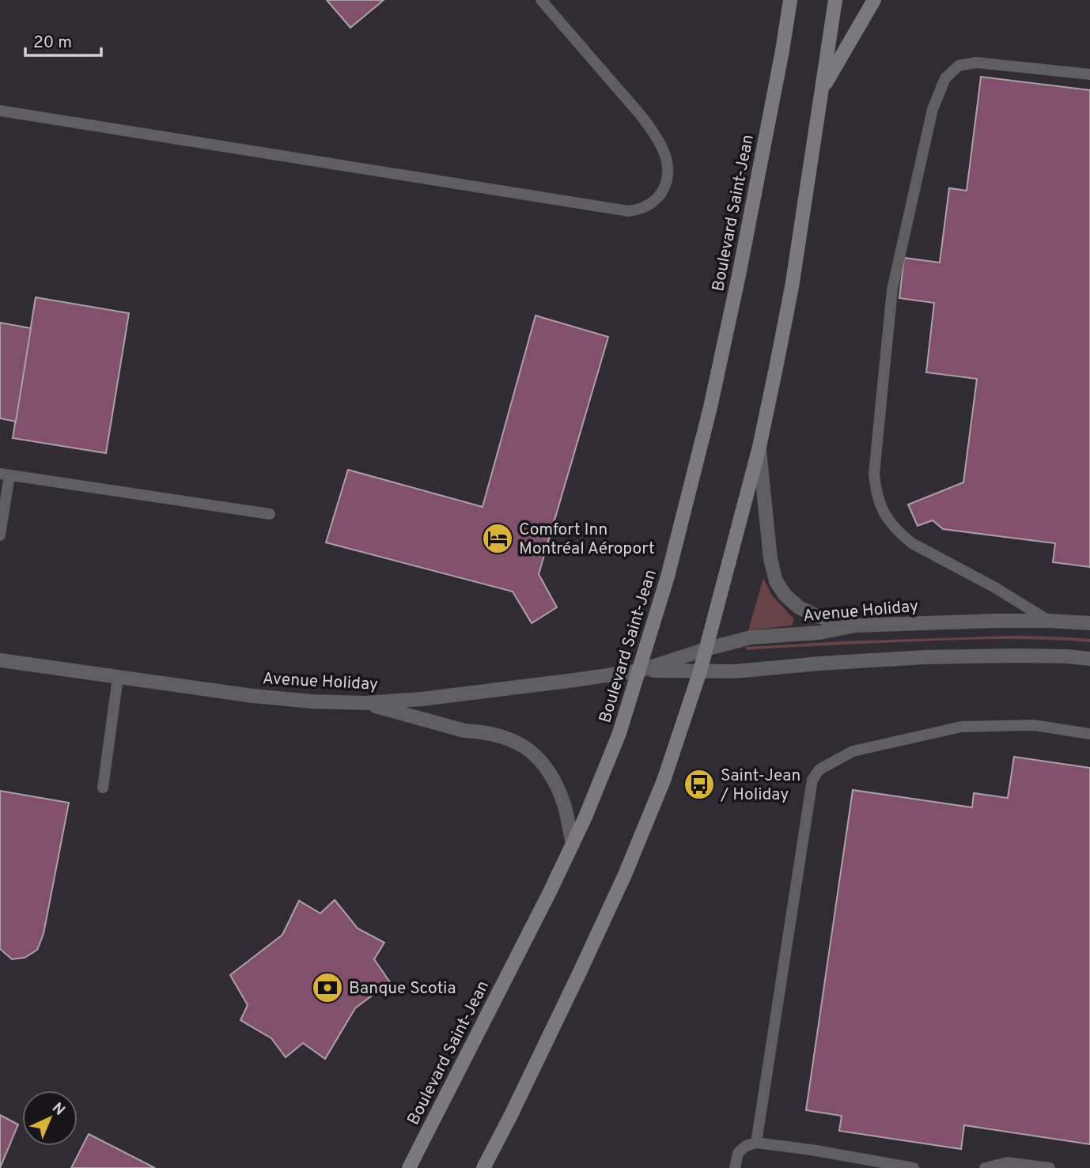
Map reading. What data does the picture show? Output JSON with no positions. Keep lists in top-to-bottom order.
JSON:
{
  "streets": {
    "main road": ["Boulevard Saint-Jean"],
    "street": ["Avenue Holiday"]
  },
  "crossings": [
    ["Boulevard Saint-Jean", "Avenue Holiday"]
  ],
  "places": {
    "hotel": ["Comfort Inn Montréal Aéroport"],
    "bus stop": ["Saint-Jean / Holiday"],
    "bank": ["Banque Scotia"]
  },
  "scale_bar": "20 m",
  "north": "top right"
}
